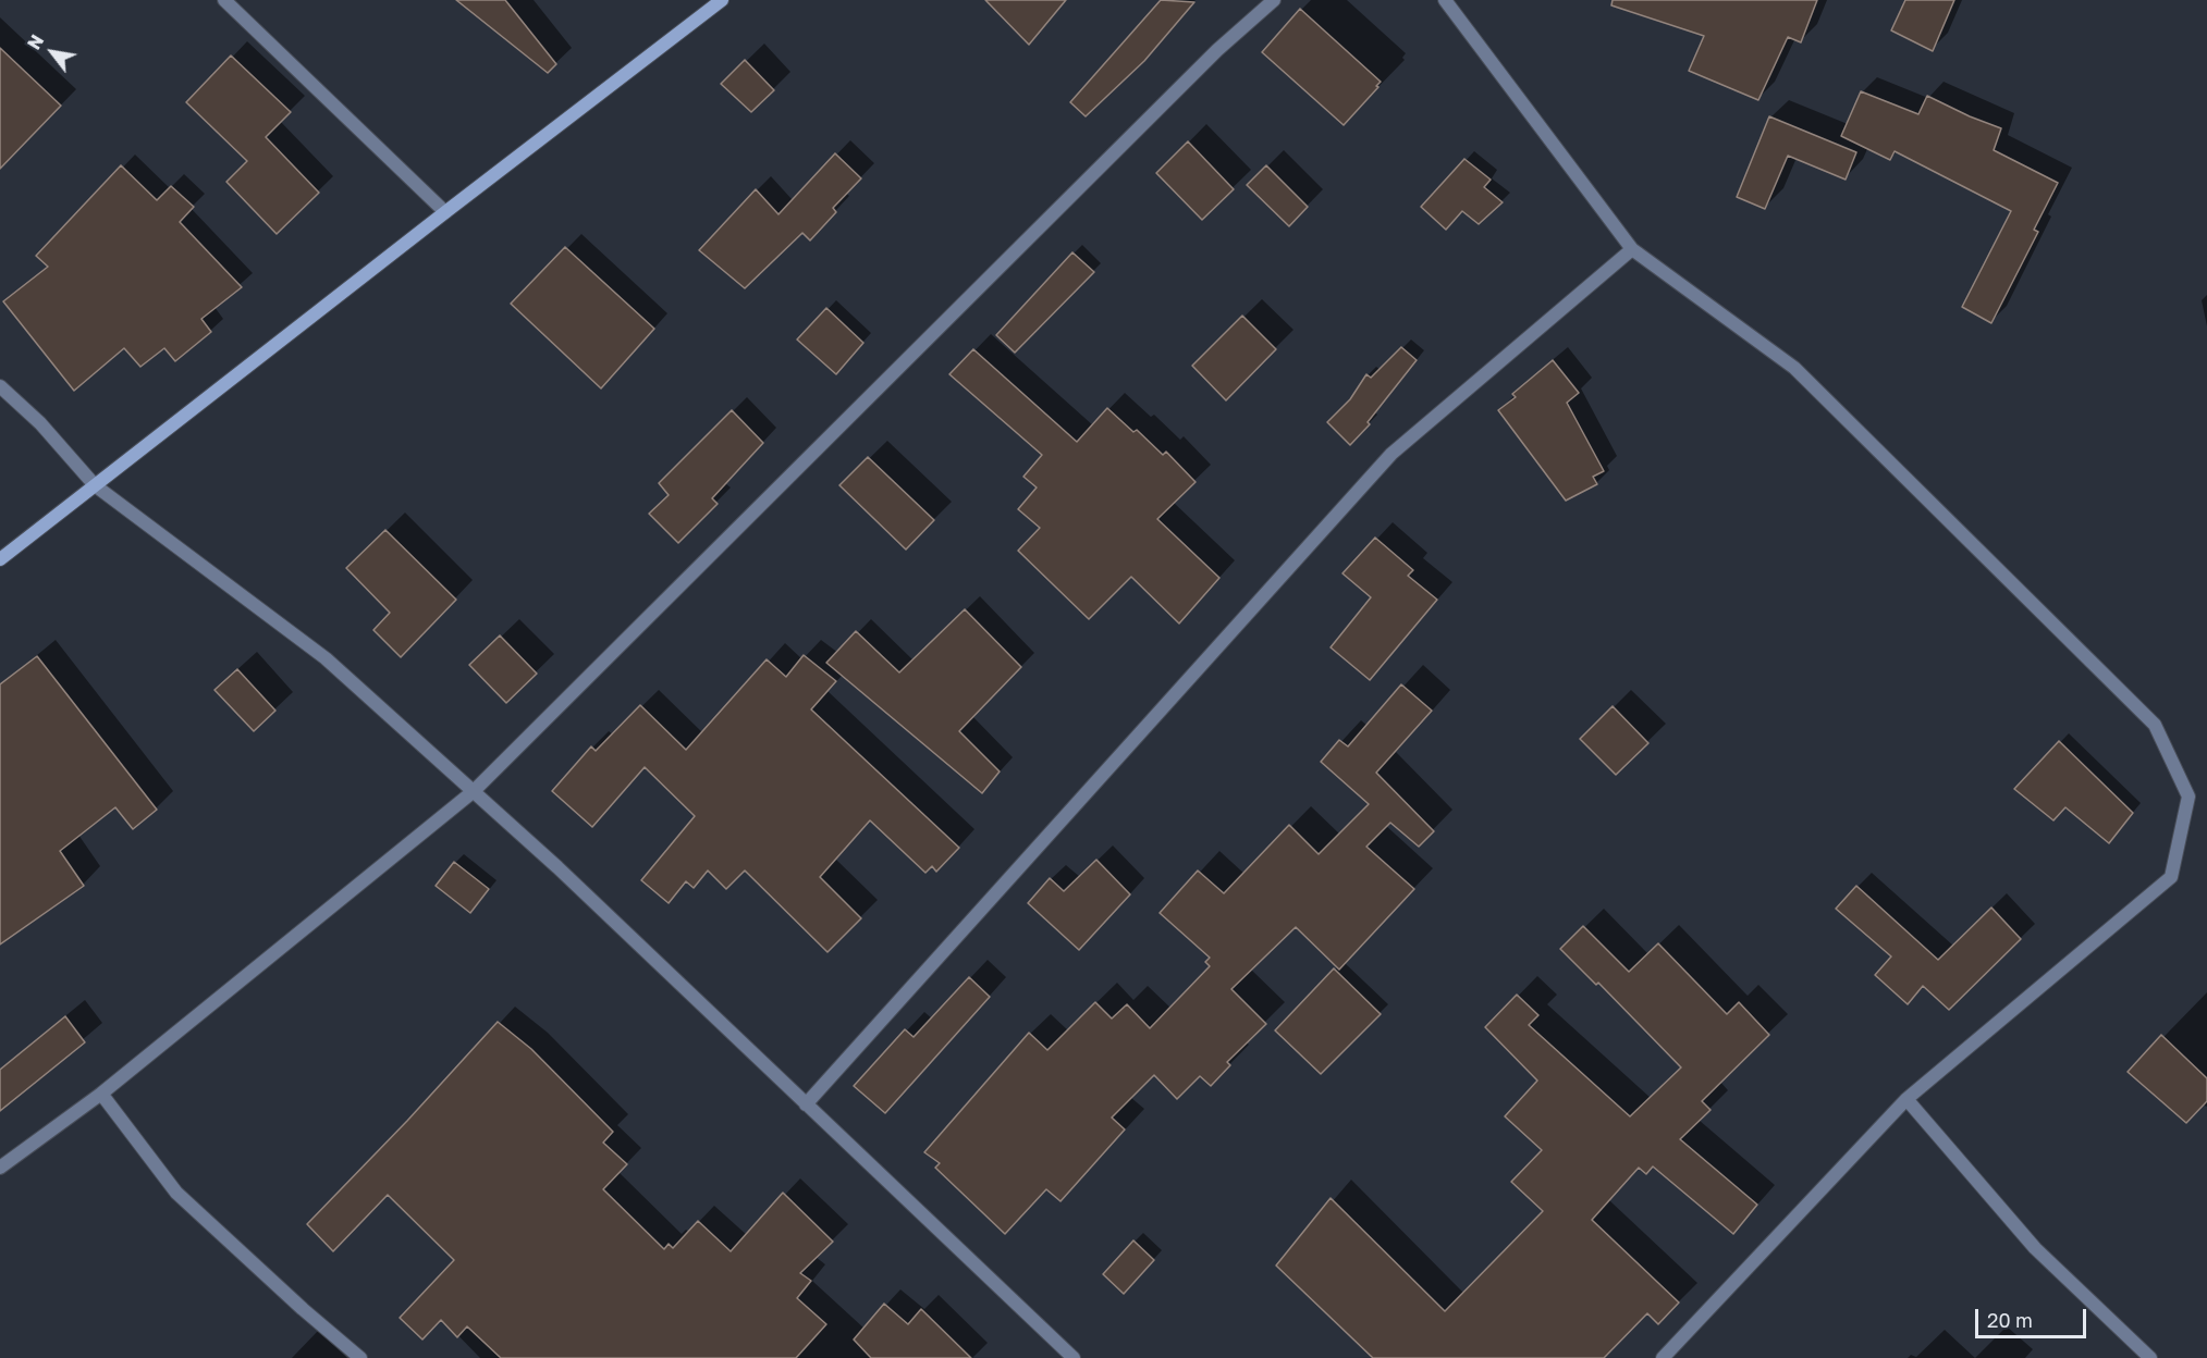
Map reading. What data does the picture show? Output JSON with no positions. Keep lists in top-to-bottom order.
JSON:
{
  "scale_bar": "20 m",
  "north": "top left"
}
